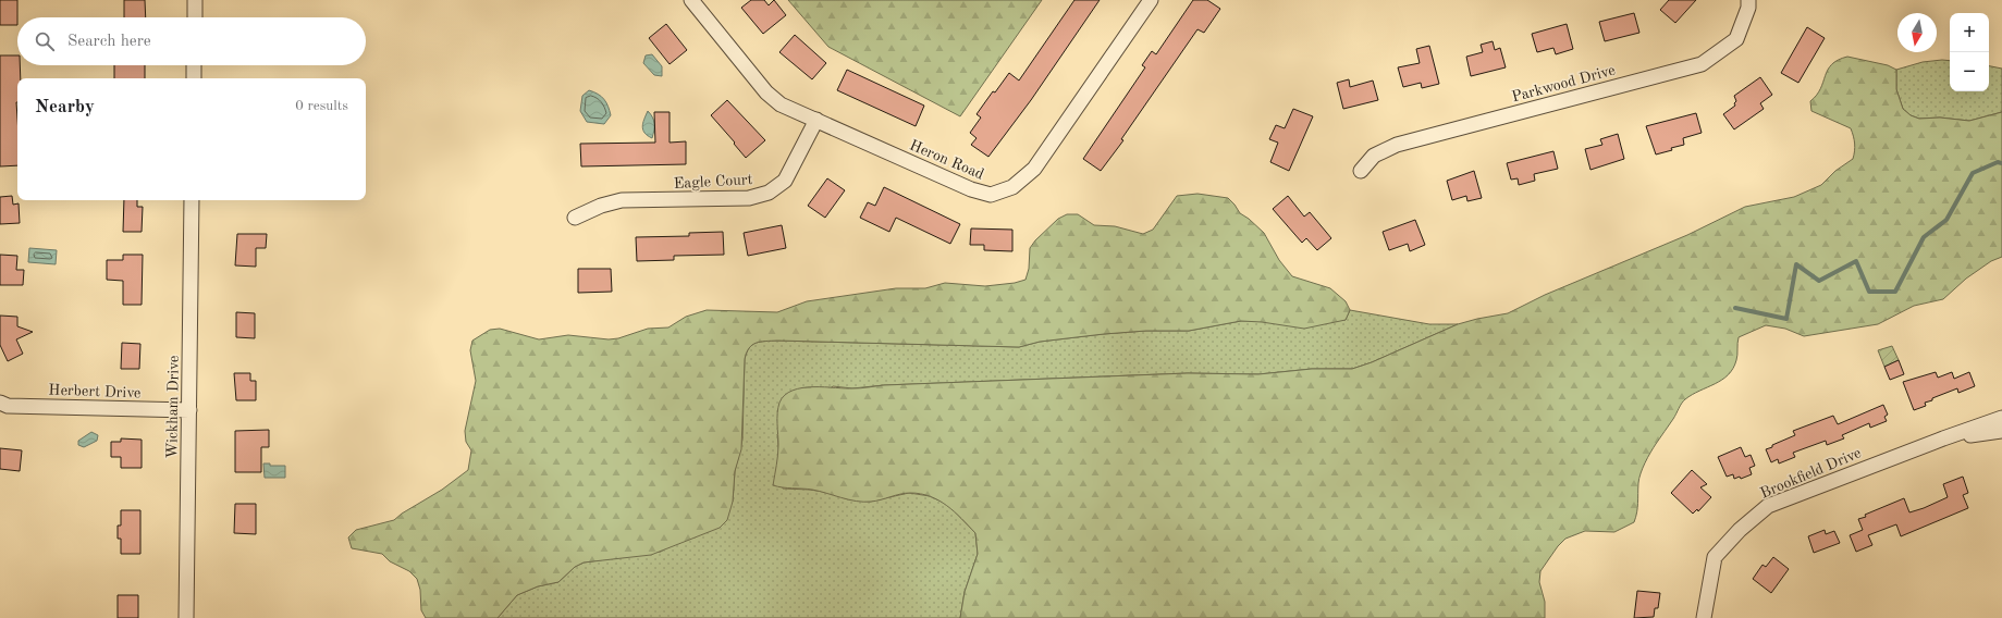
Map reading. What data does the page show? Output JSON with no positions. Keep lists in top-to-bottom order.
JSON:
{
  "streets": {
    "street": [
      "Parkwood Drive",
      "Heron Road",
      "Eagle Court",
      "Herbert Drive",
      "Wickham Drive",
      "Brookfield Drive"
    ]
  },
  "crossings": [
    ["Heron Road", "Eagle Court"],
    ["Herbert Drive", "Wickham Drive"]
  ],
  "north": "bottom",
  "page": {
    "map_buttons": ["+", "−"],
    "search": "Search here",
    "heading": ["Nearby", "0 results"]
  }
}
